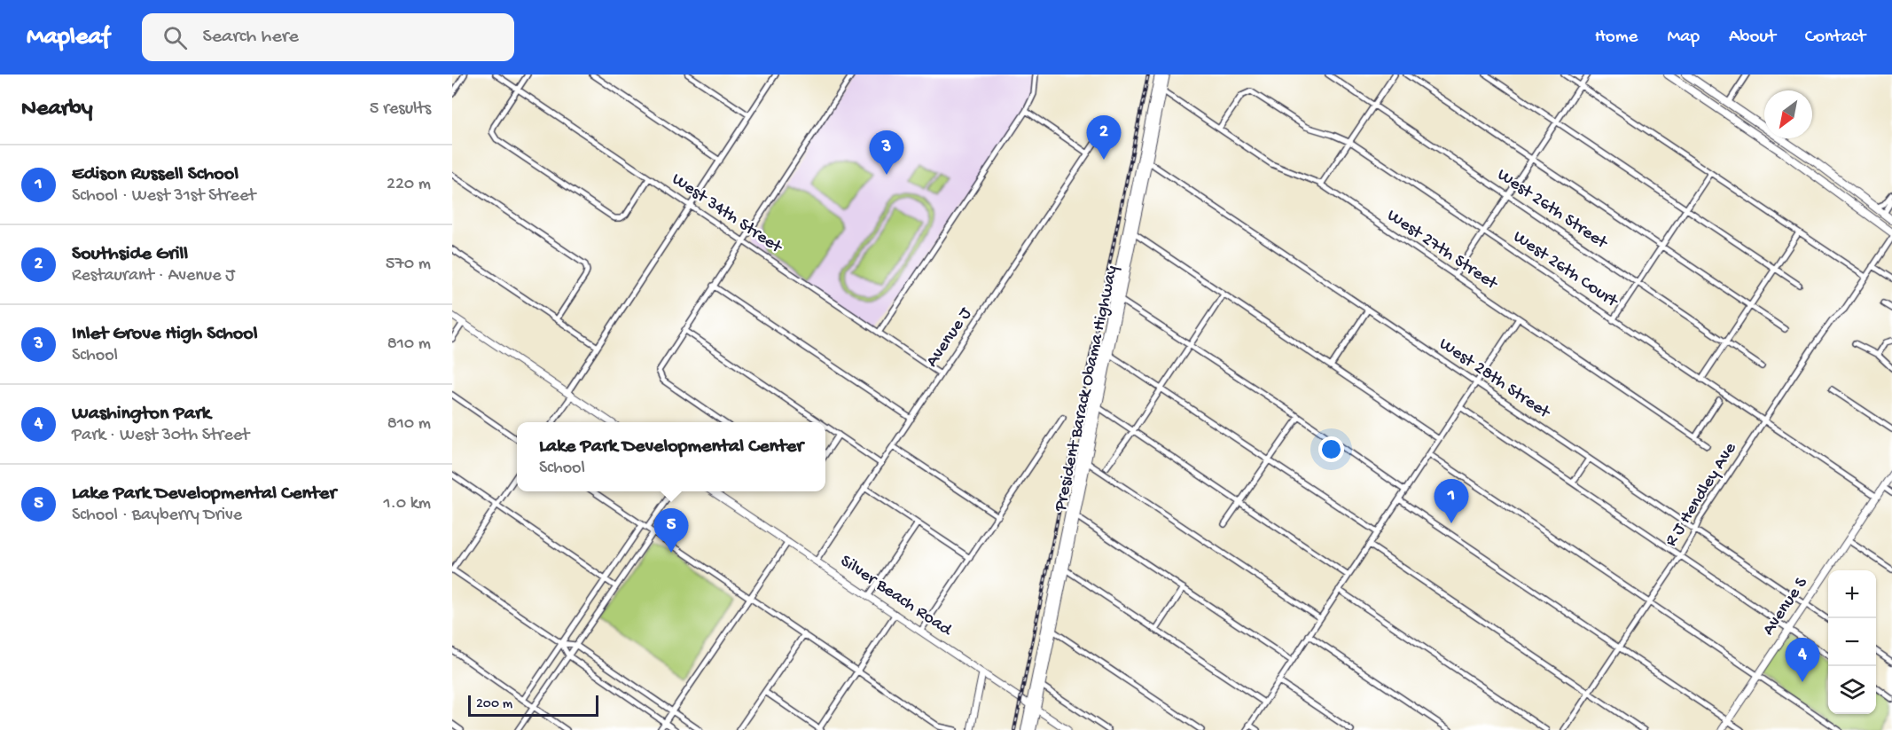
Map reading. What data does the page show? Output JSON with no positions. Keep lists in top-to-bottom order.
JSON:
{
  "streets": {
    "main road": ["President Barack Obama Highway"],
    "street": [
      "West 26th Street",
      "West 34th Street",
      "West 27th Street",
      "West 26th Court",
      "Avenue J",
      "West 28th Street",
      "R J Hendley Ave",
      "Silver Beach Road",
      "Avenue S"
    ]
  },
  "crossings": [
    ["West 34th Street", "Avenue J"],
    ["West 27th Street", "West 26th Court"],
    ["West 27th Street", "President Barack Obama Highway"],
    ["West 26th Court", "R J Hendley Ave"],
    ["West 26th Court", "Avenue S"],
    ["Avenue J", "Silver Beach Road"],
    ["West 28th Street", "President Barack Obama Highway"],
    ["West 28th Street", "R J Hendley Ave"],
    ["West 28th Street", "Avenue S"],
    ["President Barack Obama Highway", "Silver Beach Road"]
  ],
  "scale_bar": "200 m",
  "north": "bottom left",
  "page": {
    "header": "Mapleaf",
    "search": "Search here",
    "nav": [
      "Home",
      "Map",
      "About",
      "Contact"
    ],
    "heading": ["Nearby", "5 results"],
    "pins": [
      "2",
      "3",
      "1",
      "5",
      "4"
    ],
    "list": [
      {
        "mark": "1",
        "name": "Edison Russell School",
        "note": "School · West 31st Street",
        "value": "220 m"
      },
      {
        "mark": "2",
        "name": "Southside Grill",
        "note": "Restaurant · Avenue J",
        "value": "570 m"
      },
      {
        "mark": "3",
        "name": "Inlet Grove High School",
        "note": "School",
        "value": "810 m"
      },
      {
        "mark": "4",
        "name": "Washington Park",
        "note": "Park · West 30th Street",
        "value": "810 m"
      },
      {
        "mark": "5",
        "name": "Lake Park Developmental Center",
        "note": "School · Bayberry Drive",
        "value": "1.0 km"
      }
    ],
    "popup": ["Lake Park Developmental Center", "School"],
    "map_buttons": ["+", "−"],
    "scale": "200 m"
  }
}
